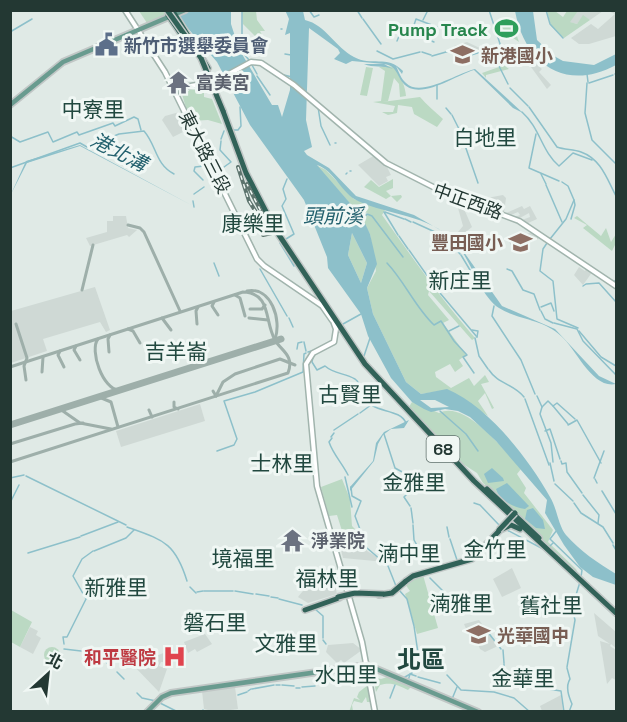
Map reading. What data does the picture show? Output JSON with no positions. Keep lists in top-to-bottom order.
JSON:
{
  "streets": {
    "highway": ["68"],
    "main road": ["東大路三段", "中正西路"]
  },
  "crossings": [
    ["東大路三段", "中正西路"]
  ],
  "districts": [
    "中寮里",
    "白地里",
    "康樂里",
    "新庄里",
    "吉羊崙",
    "古賢里",
    "士林里",
    "金雅里",
    "金竹里",
    "湳中里",
    "境福里",
    "福林里",
    "新雅里",
    "湳雅里",
    "舊社里",
    "磐石里",
    "文雅里",
    "北區",
    "水田里",
    "金華里"
  ],
  "water": ["港北溝", "頭前溪"],
  "places": {
    "sports": ["Pump Track"],
    "public building": ["新竹市選舉委員會"],
    "school or university": ["新港國小", "豐田國小", "光華國中"],
    "temple": ["富美宮", "淨業院"],
    "hospital": ["和平醫院"]
  },
  "north": "top right"
}
